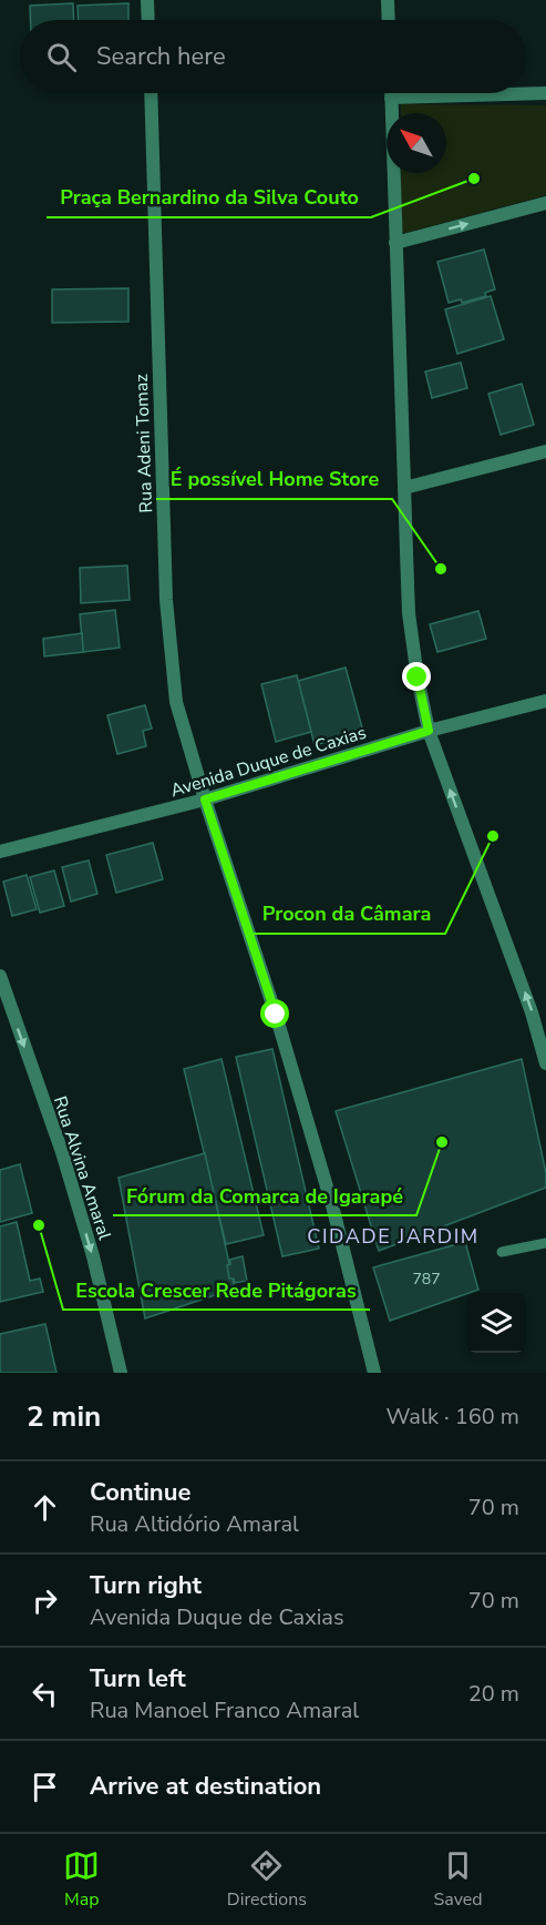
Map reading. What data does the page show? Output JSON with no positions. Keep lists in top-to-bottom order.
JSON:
{
  "streets": {
    "street": ["Rua Adeni Tomaz", "Avenida Duque de Caxias", "Rua Alvina Amaral"]
  },
  "crossings": [
    ["Rua Adeni Tomaz", "Avenida Duque de Caxias"]
  ],
  "one_way": ["Rua Alvina Amaral"],
  "districts": ["CIDADE JARDIM"],
  "places": [
    "Praça Bernardino da Silva Couto",
    "É possível Home Store",
    "Procon da Câmara",
    "Fórum da Comarca de Igarapé",
    "Escola Crescer Rede Pitágoras"
  ],
  "house_numbers": ["787"],
  "north": "top left",
  "page": {
    "search": "Search here",
    "heading": ["2 min", "Walk · 160 m"],
    "list": [
      ["Continue", "Rua Altidório Amaral", "70 m"],
      ["Turn right", "Avenida Duque de Caxias", "70 m"],
      ["Turn left", "Rua Manoel Franco Amaral", "20 m"],
      "Arrive at destination"
    ],
    "nav": ["Map", "Directions", "Saved"]
  }
}
